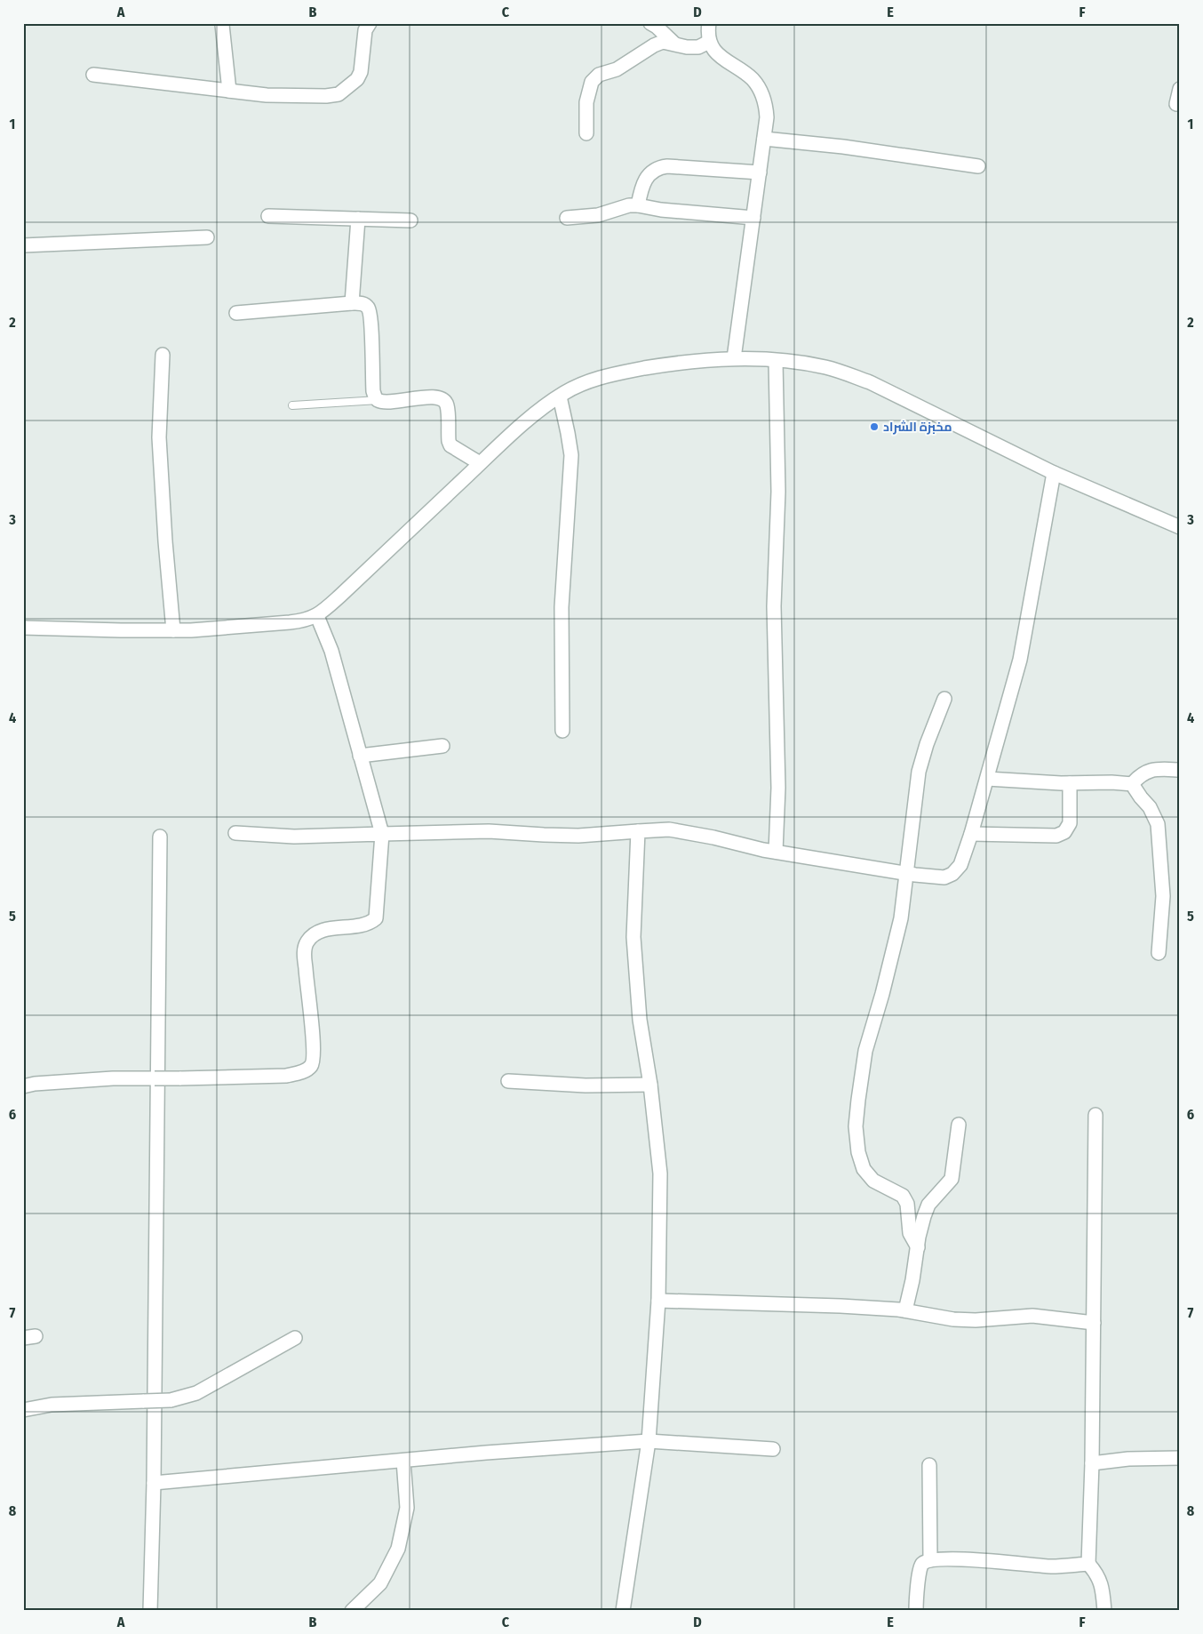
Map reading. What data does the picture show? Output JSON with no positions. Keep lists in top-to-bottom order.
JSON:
{
  "places": ["مخبزة الشراد"],
  "grid": {
    "columns": [
      "A",
      "B",
      "C",
      "D",
      "E",
      "F"
    ],
    "rows": [
      "1",
      "2",
      "3",
      "4",
      "5",
      "6",
      "7",
      "8"
    ]
  }
}
